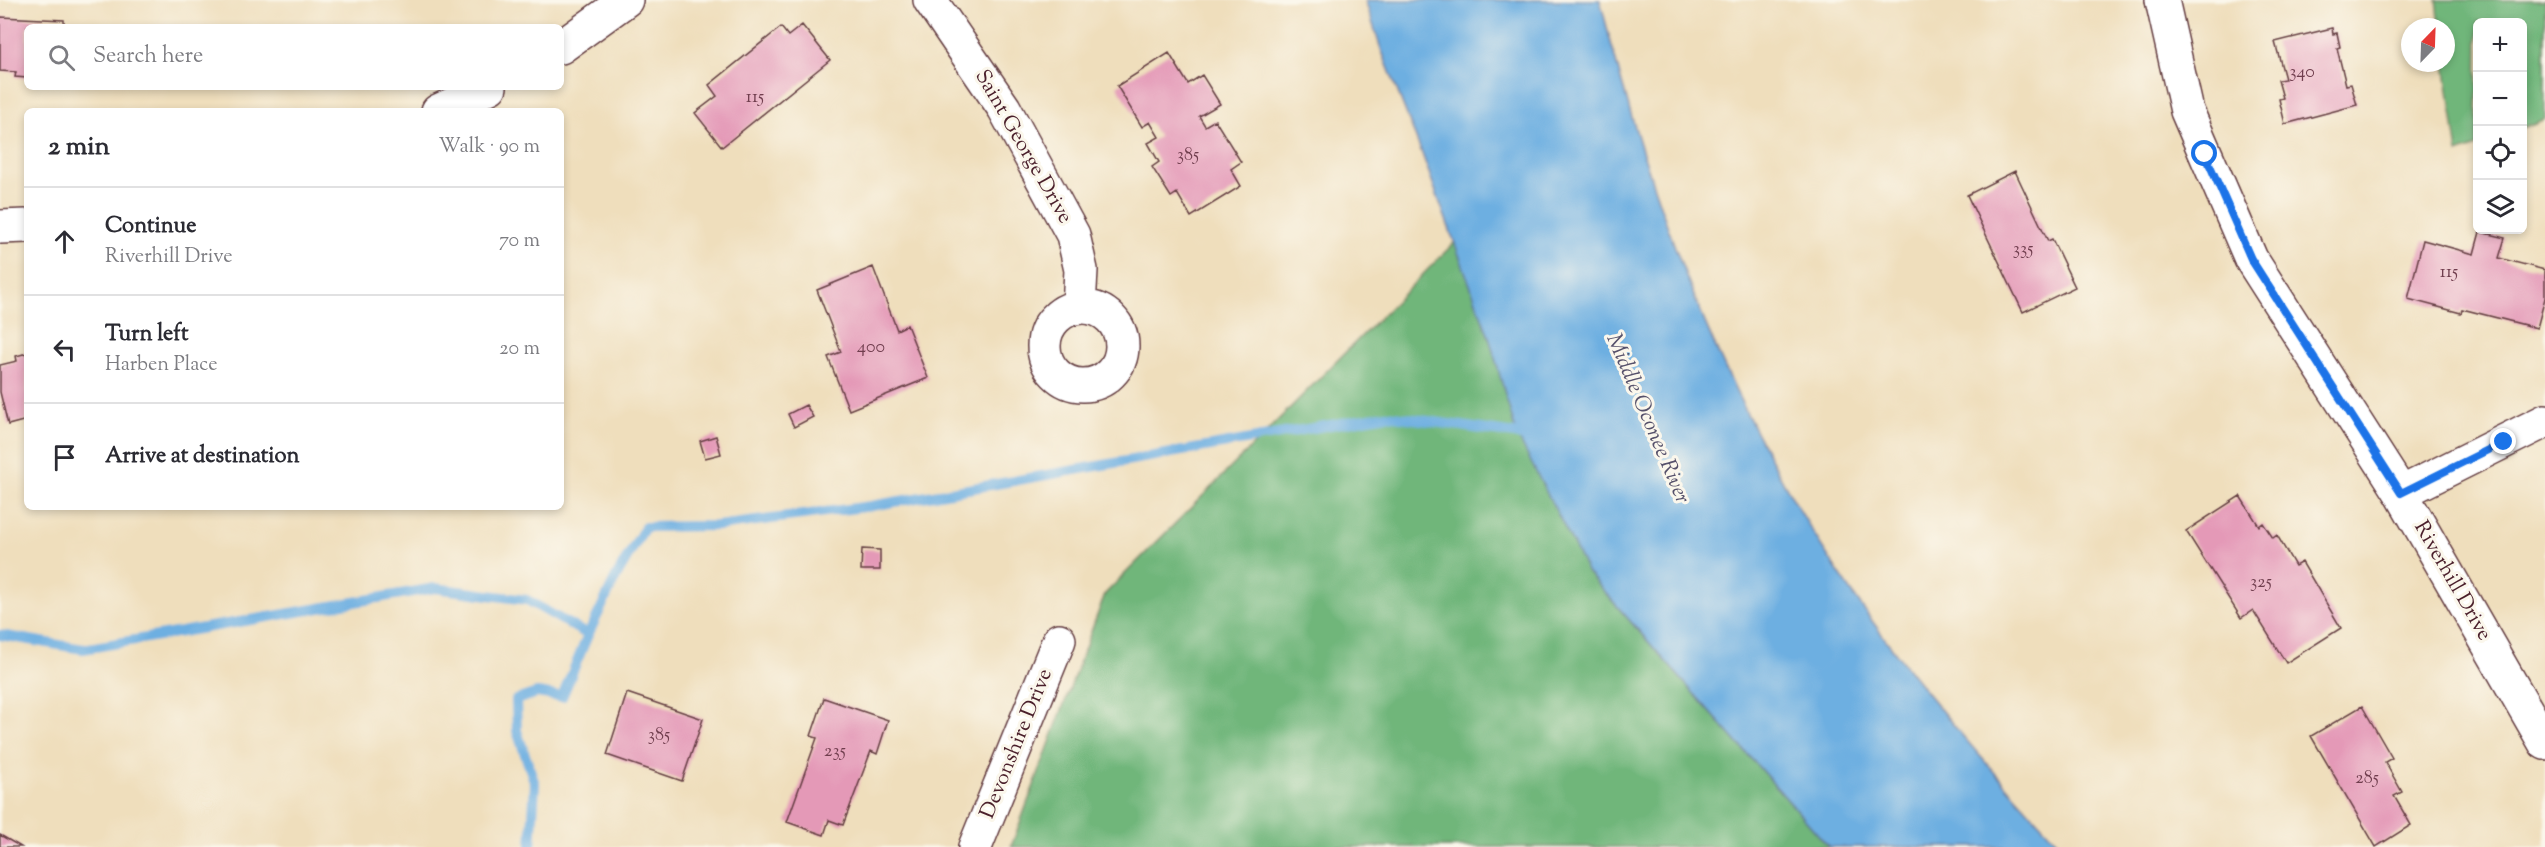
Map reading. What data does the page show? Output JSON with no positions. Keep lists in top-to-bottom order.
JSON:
{
  "streets": {
    "street": ["Saint George Drive", "Riverhill Drive", "Devonshire Drive"]
  },
  "water": ["Middle Oconee River"],
  "house_numbers": [
    "340",
    "115",
    "385",
    "335",
    "115",
    "400",
    "325",
    "385",
    "235",
    "285"
  ],
  "north": "top right",
  "page": {
    "map_buttons": ["+", "−"],
    "search": "Search here",
    "heading": ["2 min", "Walk · 90 m"],
    "list": [
      ["Continue", "Riverhill Drive", "70 m"],
      ["Turn left", "Harben Place", "20 m"],
      "Arrive at destination"
    ]
  }
}
